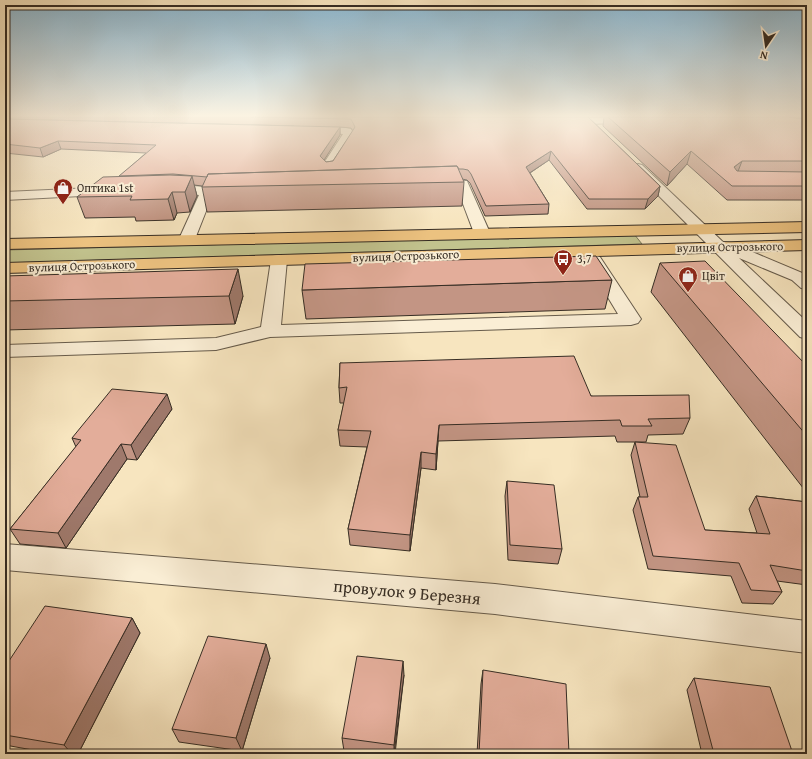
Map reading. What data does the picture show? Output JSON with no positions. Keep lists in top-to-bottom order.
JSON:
{
  "streets": {
    "main road": ["вулиця Острозького"],
    "street": ["провулок 9 Березня"]
  },
  "places": {
    "shop": ["Оптика 1st", "Цвіт"],
    "bus stop": ["3,7"]
  },
  "north": "bottom"
}
